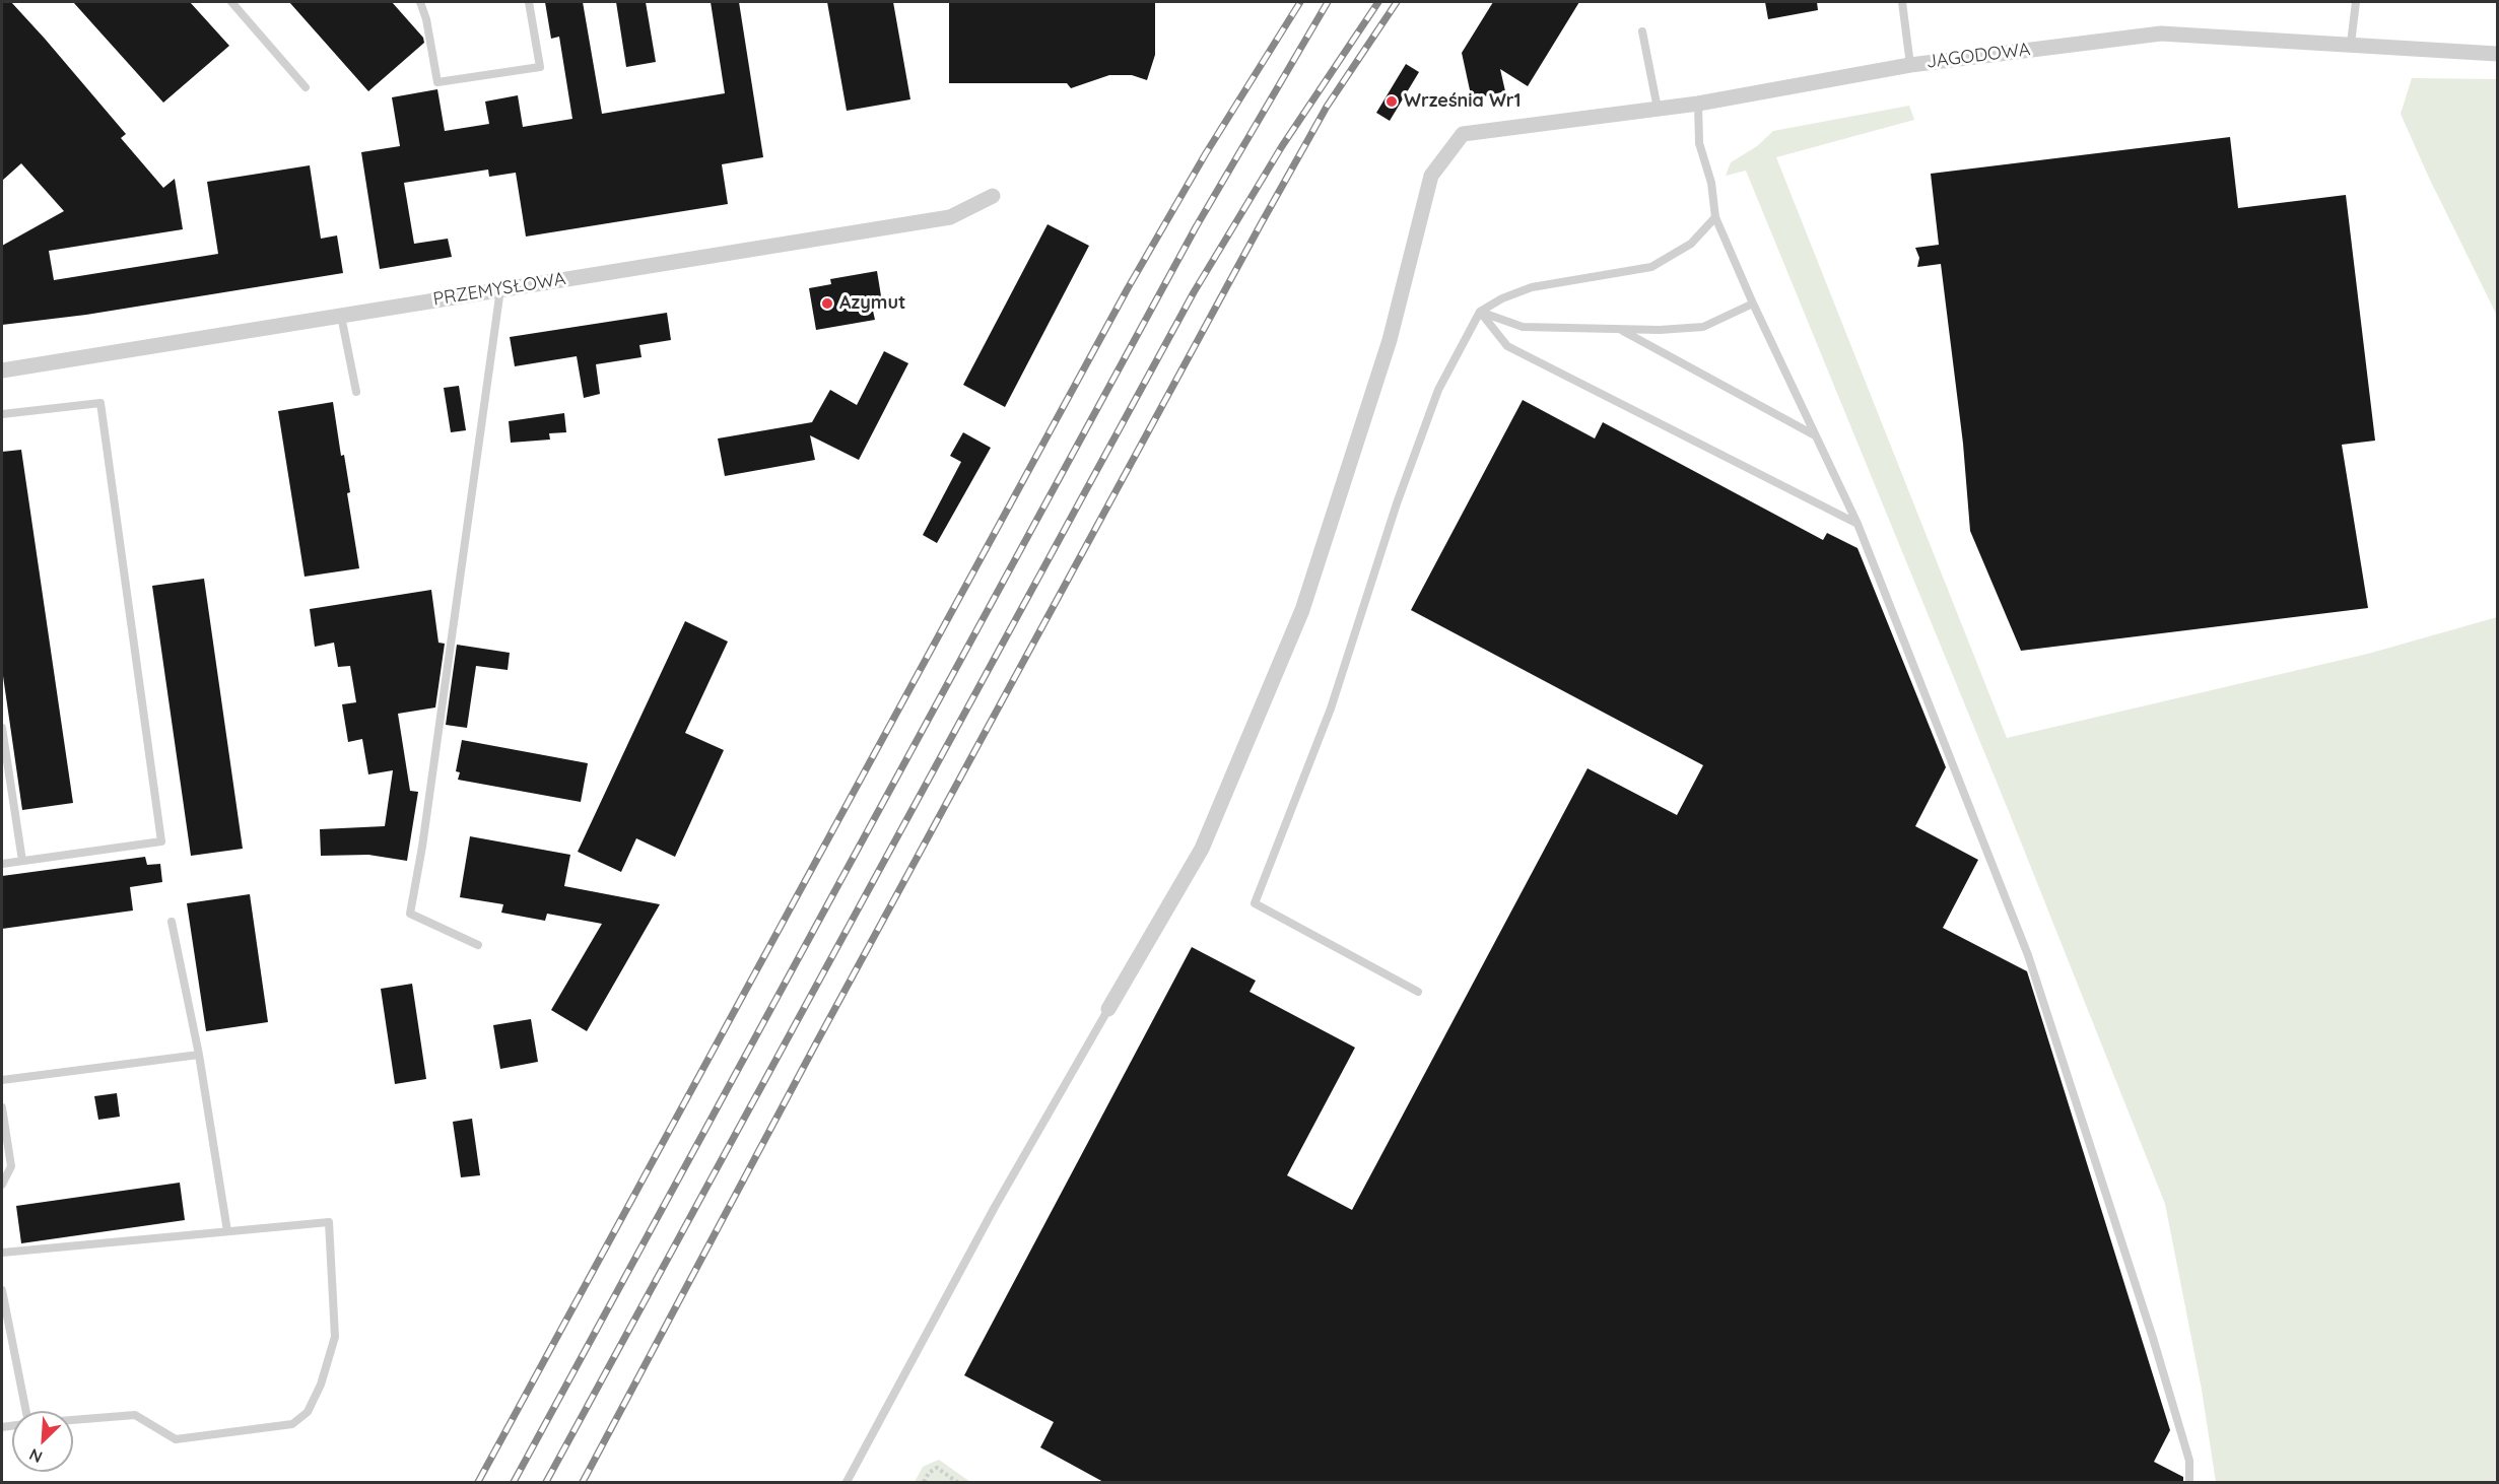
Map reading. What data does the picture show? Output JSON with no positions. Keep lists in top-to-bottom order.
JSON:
{
  "streets": {
    "street": ["JAGODOWA", "PRZEMYSŁOWA"]
  },
  "places": ["Września Wr1", "Azymut"],
  "north": "bottom left"
}
